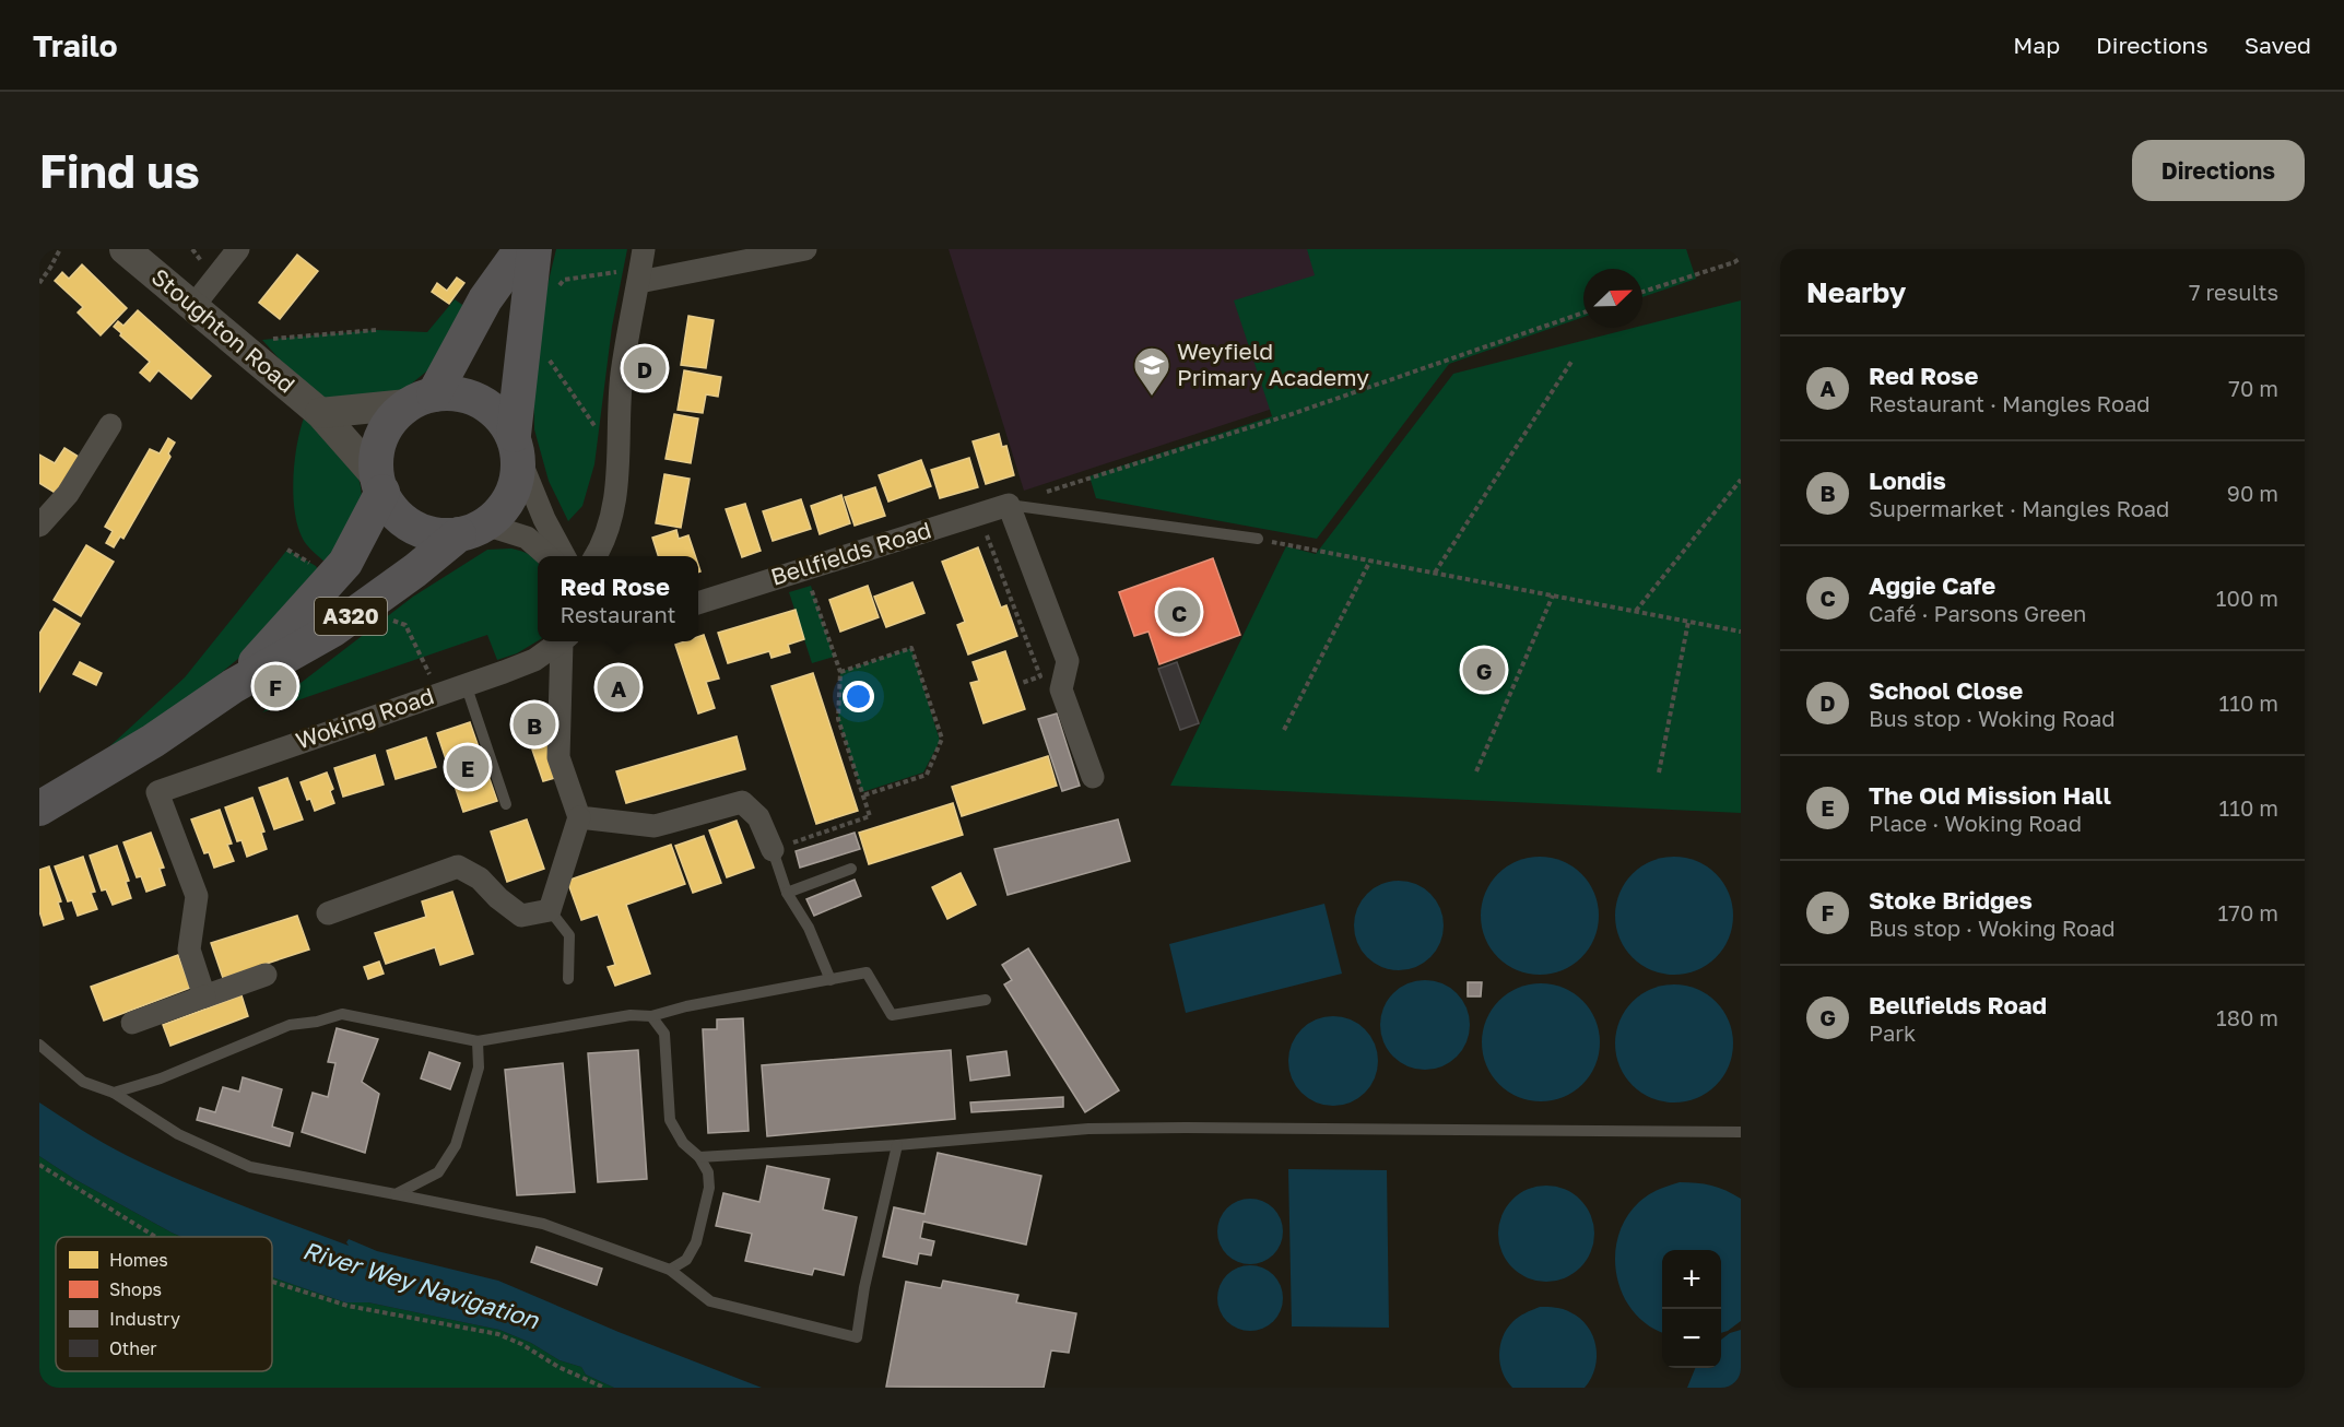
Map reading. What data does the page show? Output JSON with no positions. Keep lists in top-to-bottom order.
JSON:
{
  "streets": {
    "main road": ["A320"],
    "street": ["Stoughton Road", "Bellfields Road", "Woking Road"]
  },
  "crossings": [
    ["Stoughton Road", "A320"]
  ],
  "water": ["River Wey Navigation"],
  "places": {
    "school or university": ["Weyfield Primary Academy"]
  },
  "legend": [
    "Homes",
    "Shops",
    "Industry",
    "Other"
  ],
  "north": "top right",
  "page": {
    "header": "Trailo",
    "nav": ["Map", "Directions", "Saved"],
    "buttons": "Directions",
    "title": "Find us",
    "heading": ["Nearby", "7 results"],
    "list": [
      {
        "mark": "A",
        "name": "Red Rose",
        "note": "Restaurant · Mangles Road",
        "value": "70 m"
      },
      {
        "mark": "B",
        "name": "Londis",
        "note": "Supermarket · Mangles Road",
        "value": "90 m"
      },
      {
        "mark": "C",
        "name": "Aggie Cafe",
        "note": "Café · Parsons Green",
        "value": "100 m"
      },
      {
        "mark": "D",
        "name": "School Close",
        "note": "Bus stop · Woking Road",
        "value": "110 m"
      },
      {
        "mark": "E",
        "name": "The Old Mission Hall",
        "note": "Place · Woking Road",
        "value": "110 m"
      },
      {
        "mark": "F",
        "name": "Stoke Bridges",
        "note": "Bus stop · Woking Road",
        "value": "170 m"
      },
      {
        "mark": "G",
        "name": "Bellfields Road",
        "note": "Park",
        "value": "180 m"
      }
    ],
    "pins": [
      "D",
      "C",
      "G",
      "F",
      "A",
      "B",
      "E"
    ],
    "popup": ["Red Rose", "Restaurant"],
    "map_buttons": ["+", "−"]
  }
}
